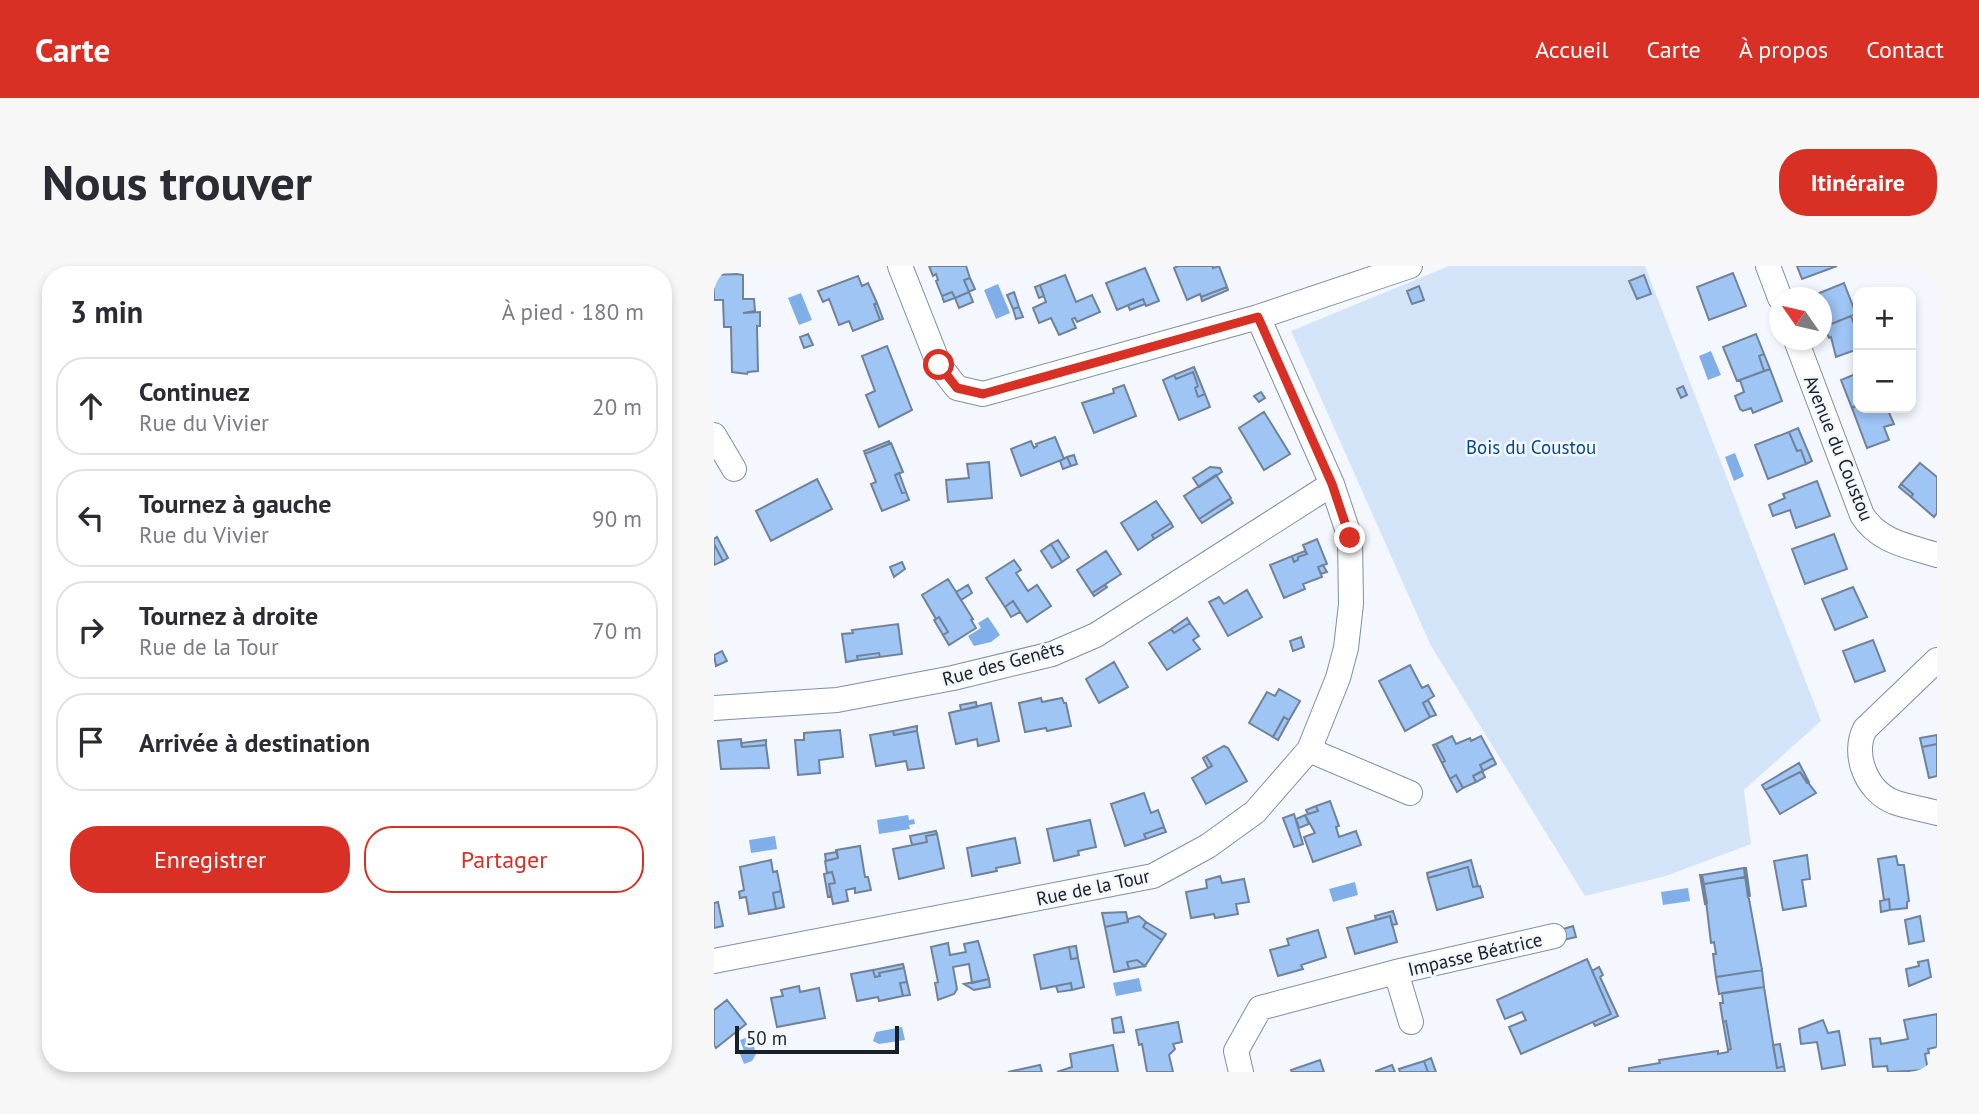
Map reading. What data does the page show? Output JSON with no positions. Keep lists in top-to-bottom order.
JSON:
{
  "streets": {
    "street": [
      "Avenue du Coustou",
      "Rue des Genêts",
      "Rue de la Tour",
      "Impasse Béatrice"
    ]
  },
  "crossings": [
    ["Rue des Genêts", "Rue de la Tour"]
  ],
  "parks": ["Bois du Coustou"],
  "scale_bar": "50 m",
  "north": "top left",
  "page": {
    "header": "Carte",
    "nav": [
      "Accueil",
      "Carte",
      "À propos",
      "Contact"
    ],
    "buttons": [
      "Itinéraire",
      ["Enregistrer", "Partager"]
    ],
    "title": "Nous trouver",
    "heading": ["3 min", "À pied · 180 m"],
    "map_buttons": ["+", "−"],
    "list": [
      ["Continuez", "Rue du Vivier", "20 m"],
      ["Tournez à gauche", "Rue du Vivier", "90 m"],
      ["Tournez à droite", "Rue de la Tour", "70 m"],
      "Arrivée à destination"
    ],
    "scale": "50 m"
  }
}
